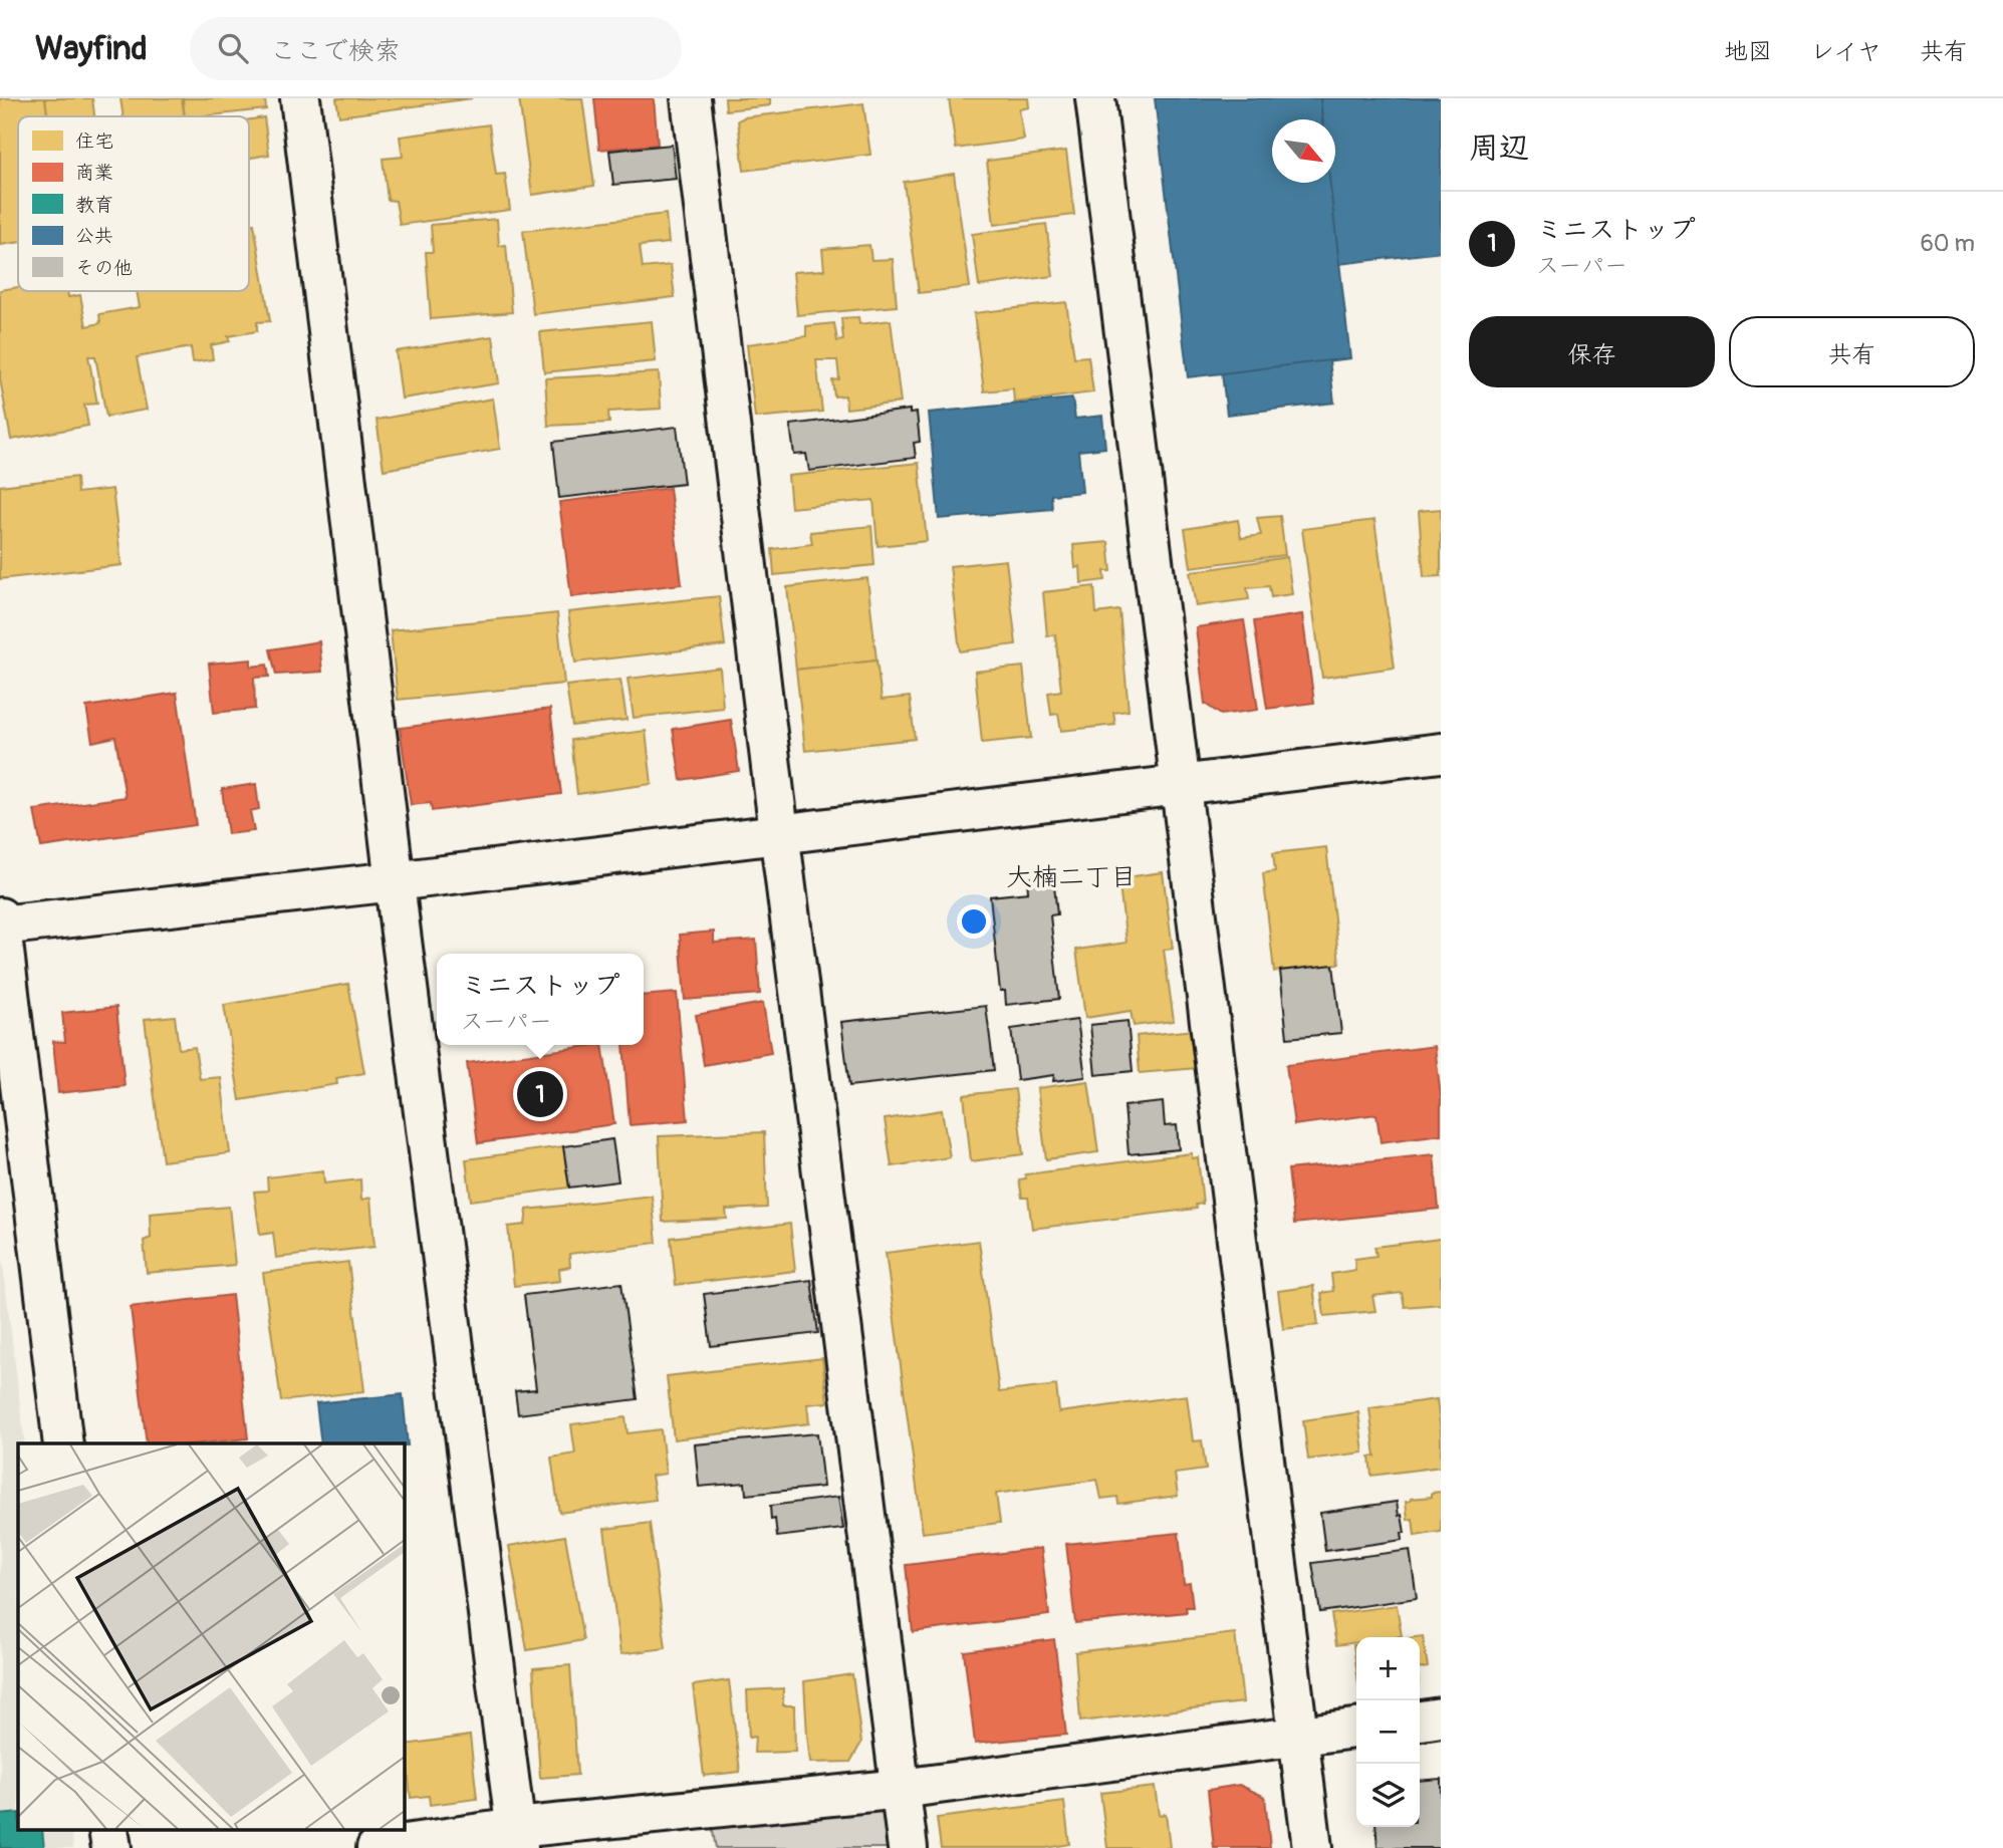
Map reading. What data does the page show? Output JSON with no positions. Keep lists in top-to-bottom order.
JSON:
{
  "districts": ["大楠二丁目"],
  "legend": [
    "住宅",
    "商業",
    "教育",
    "公共",
    "その他"
  ],
  "north": "bottom right",
  "page": {
    "header": "Wayfind",
    "search": "ここで検索",
    "nav": ["地図", "レイヤ", "共有"],
    "heading": "周辺",
    "list": [
      {
        "mark": "1",
        "name": "ミニストップ",
        "note": "スーパー",
        "value": "60 m"
      }
    ],
    "buttons": ["保存", "共有"],
    "popup": ["ミニストップ", "スーパー"],
    "pins": "1",
    "map_buttons": ["+", "−"]
  }
}
